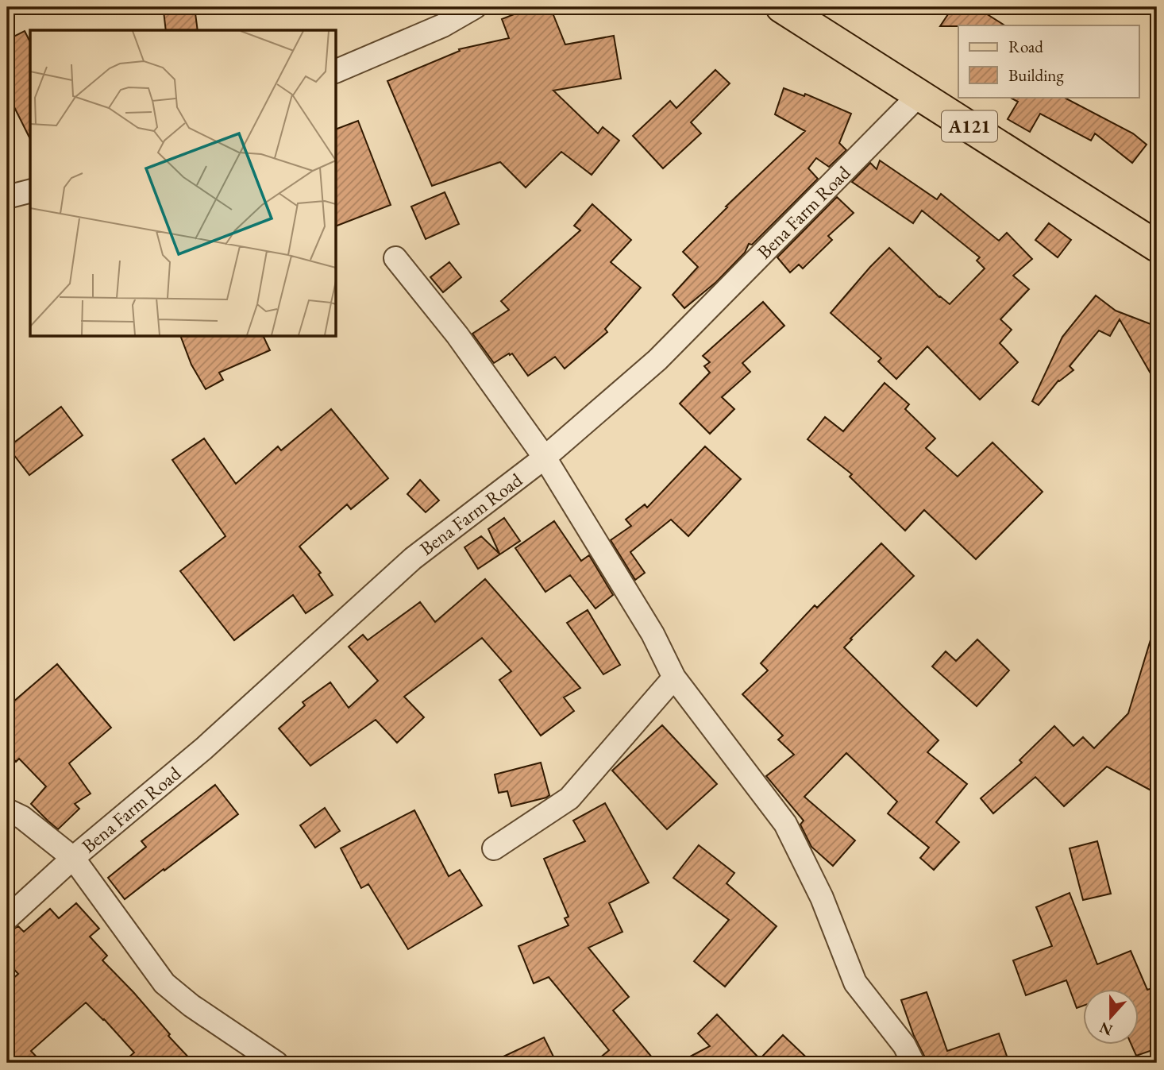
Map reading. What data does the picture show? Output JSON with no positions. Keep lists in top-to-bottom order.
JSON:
{
  "streets": {
    "main road": ["A121"],
    "street": ["Bena Farm Road"]
  },
  "crossings": [
    ["A121", "Bena Farm Road"]
  ],
  "legend": ["Road", "Building"],
  "north": "bottom"
}
